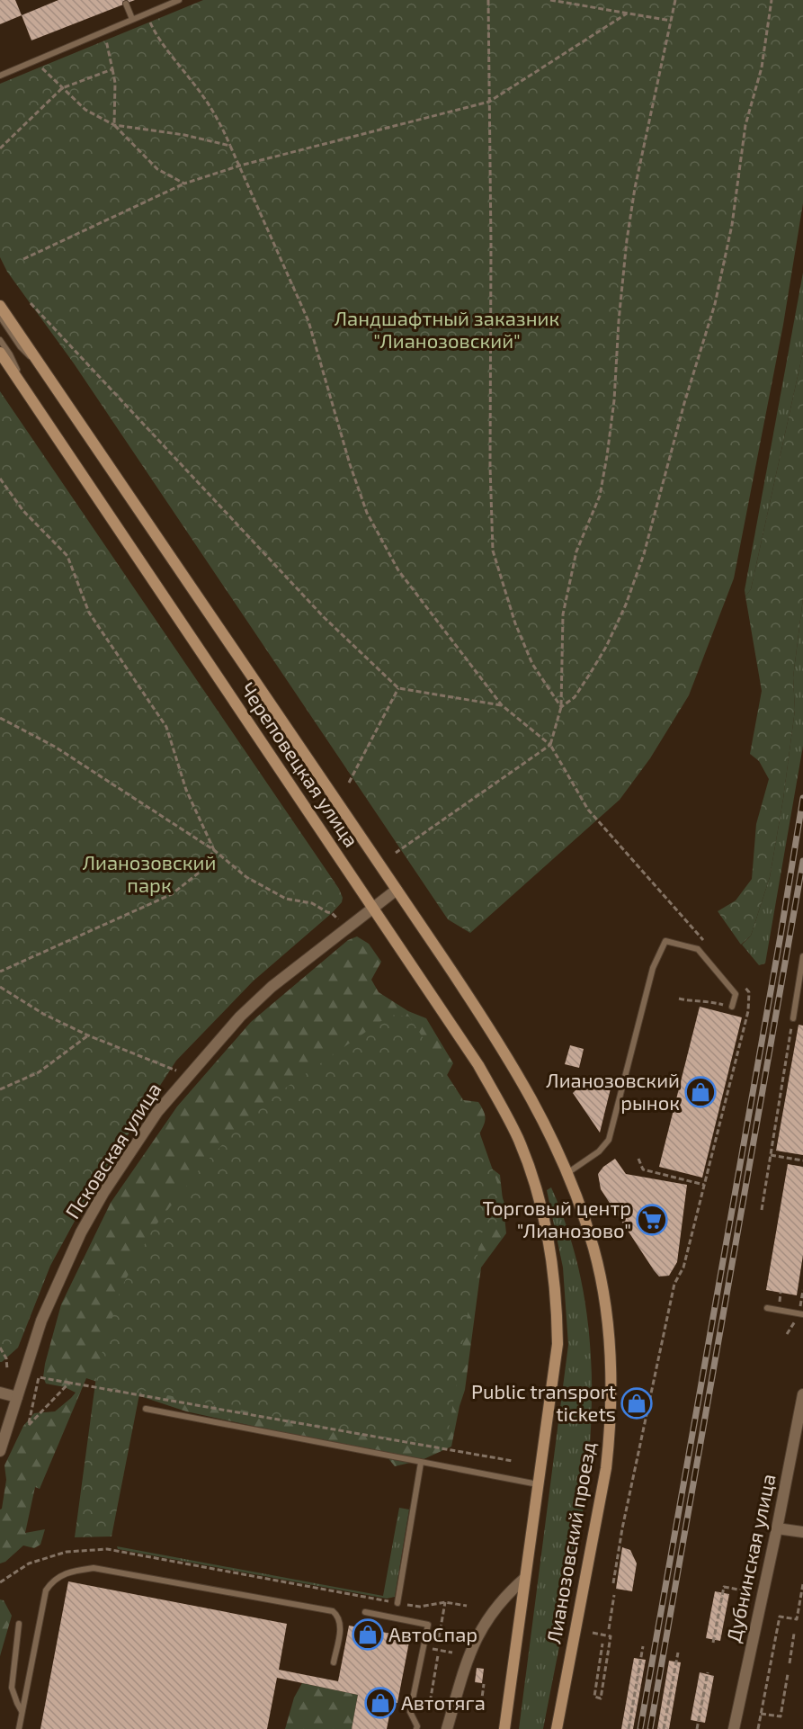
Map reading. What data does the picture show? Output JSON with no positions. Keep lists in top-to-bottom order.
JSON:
{
  "streets": {
    "main road": ["Череповецкая улица", "Лианозовский проезд"],
    "street": ["Псковская улица", "Дубнинская улица"]
  },
  "crossings": [
    ["Череповецкая улица", "Псковская улица"],
    ["Череповецкая улица", "Лианозовский проезд"]
  ],
  "parks": ["Ландшафтный заказник \"Лианозовский\"", "Лианозовский парк"],
  "places": {
    "shop": [
      "Лианозовский рынок",
      "Public transport tickets",
      "АвтоСпар",
      "Автотяга"
    ],
    "supermarket": ["Торговый центр \"Лианозово\""]
  }
}
